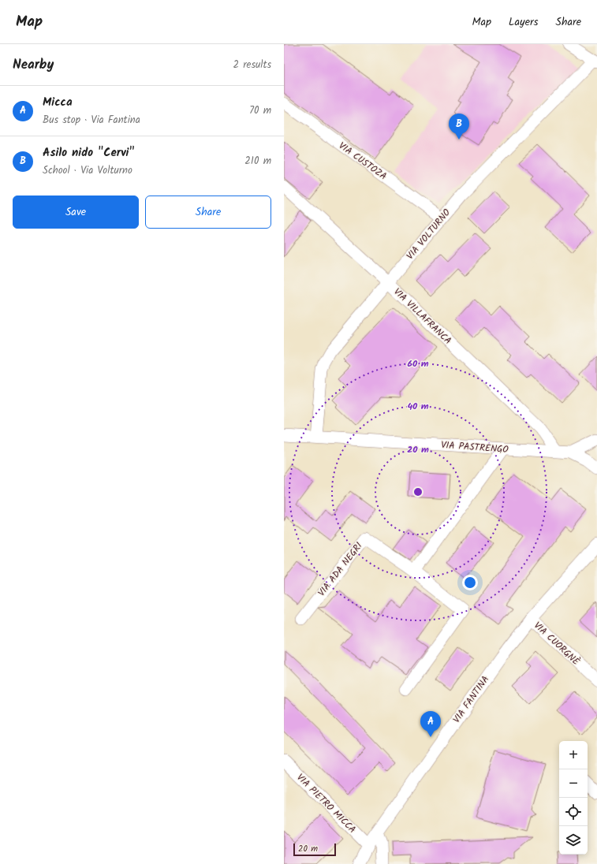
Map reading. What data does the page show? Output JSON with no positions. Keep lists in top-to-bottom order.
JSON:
{
  "streets": {
    "street": [
      "VIA CUSTOZA",
      "VIA VOLTURNO",
      "VIA VILLAFRANCA",
      "VIA PASTRENGO",
      "VIA ADA NEGRI",
      "VIA CUORGNÈ",
      "VIA FANTINA",
      "VIA PIETRO MICCA"
    ]
  },
  "crossings": [
    ["VIA CUSTOZA", "VIA VOLTURNO"],
    ["VIA VOLTURNO", "VIA VILLAFRANCA"],
    ["VIA VOLTURNO", "VIA PASTRENGO"],
    ["VIA VILLAFRANCA", "VIA PASTRENGO"],
    ["VIA CUORGNÈ", "VIA FANTINA"],
    ["VIA FANTINA", "VIA PIETRO MICCA"]
  ],
  "scale_bar": "20 m",
  "page": {
    "header": "Map",
    "nav": ["Map", "Layers", "Share"],
    "heading": ["Nearby", "2 results"],
    "list": [
      {
        "mark": "A",
        "name": "Micca",
        "note": "Bus stop · Via Fantina",
        "value": "70 m"
      },
      {
        "mark": "B",
        "name": "Asilo nido \"Cervi\"",
        "note": "School · Via Volturno",
        "value": "210 m"
      }
    ],
    "pins": ["B", "A"],
    "buttons": ["Save", "Share"],
    "map_buttons": ["+", "−"],
    "scale": "20 m"
  },
  "rings": ["60 m", "40 m", "20 m"]
}
